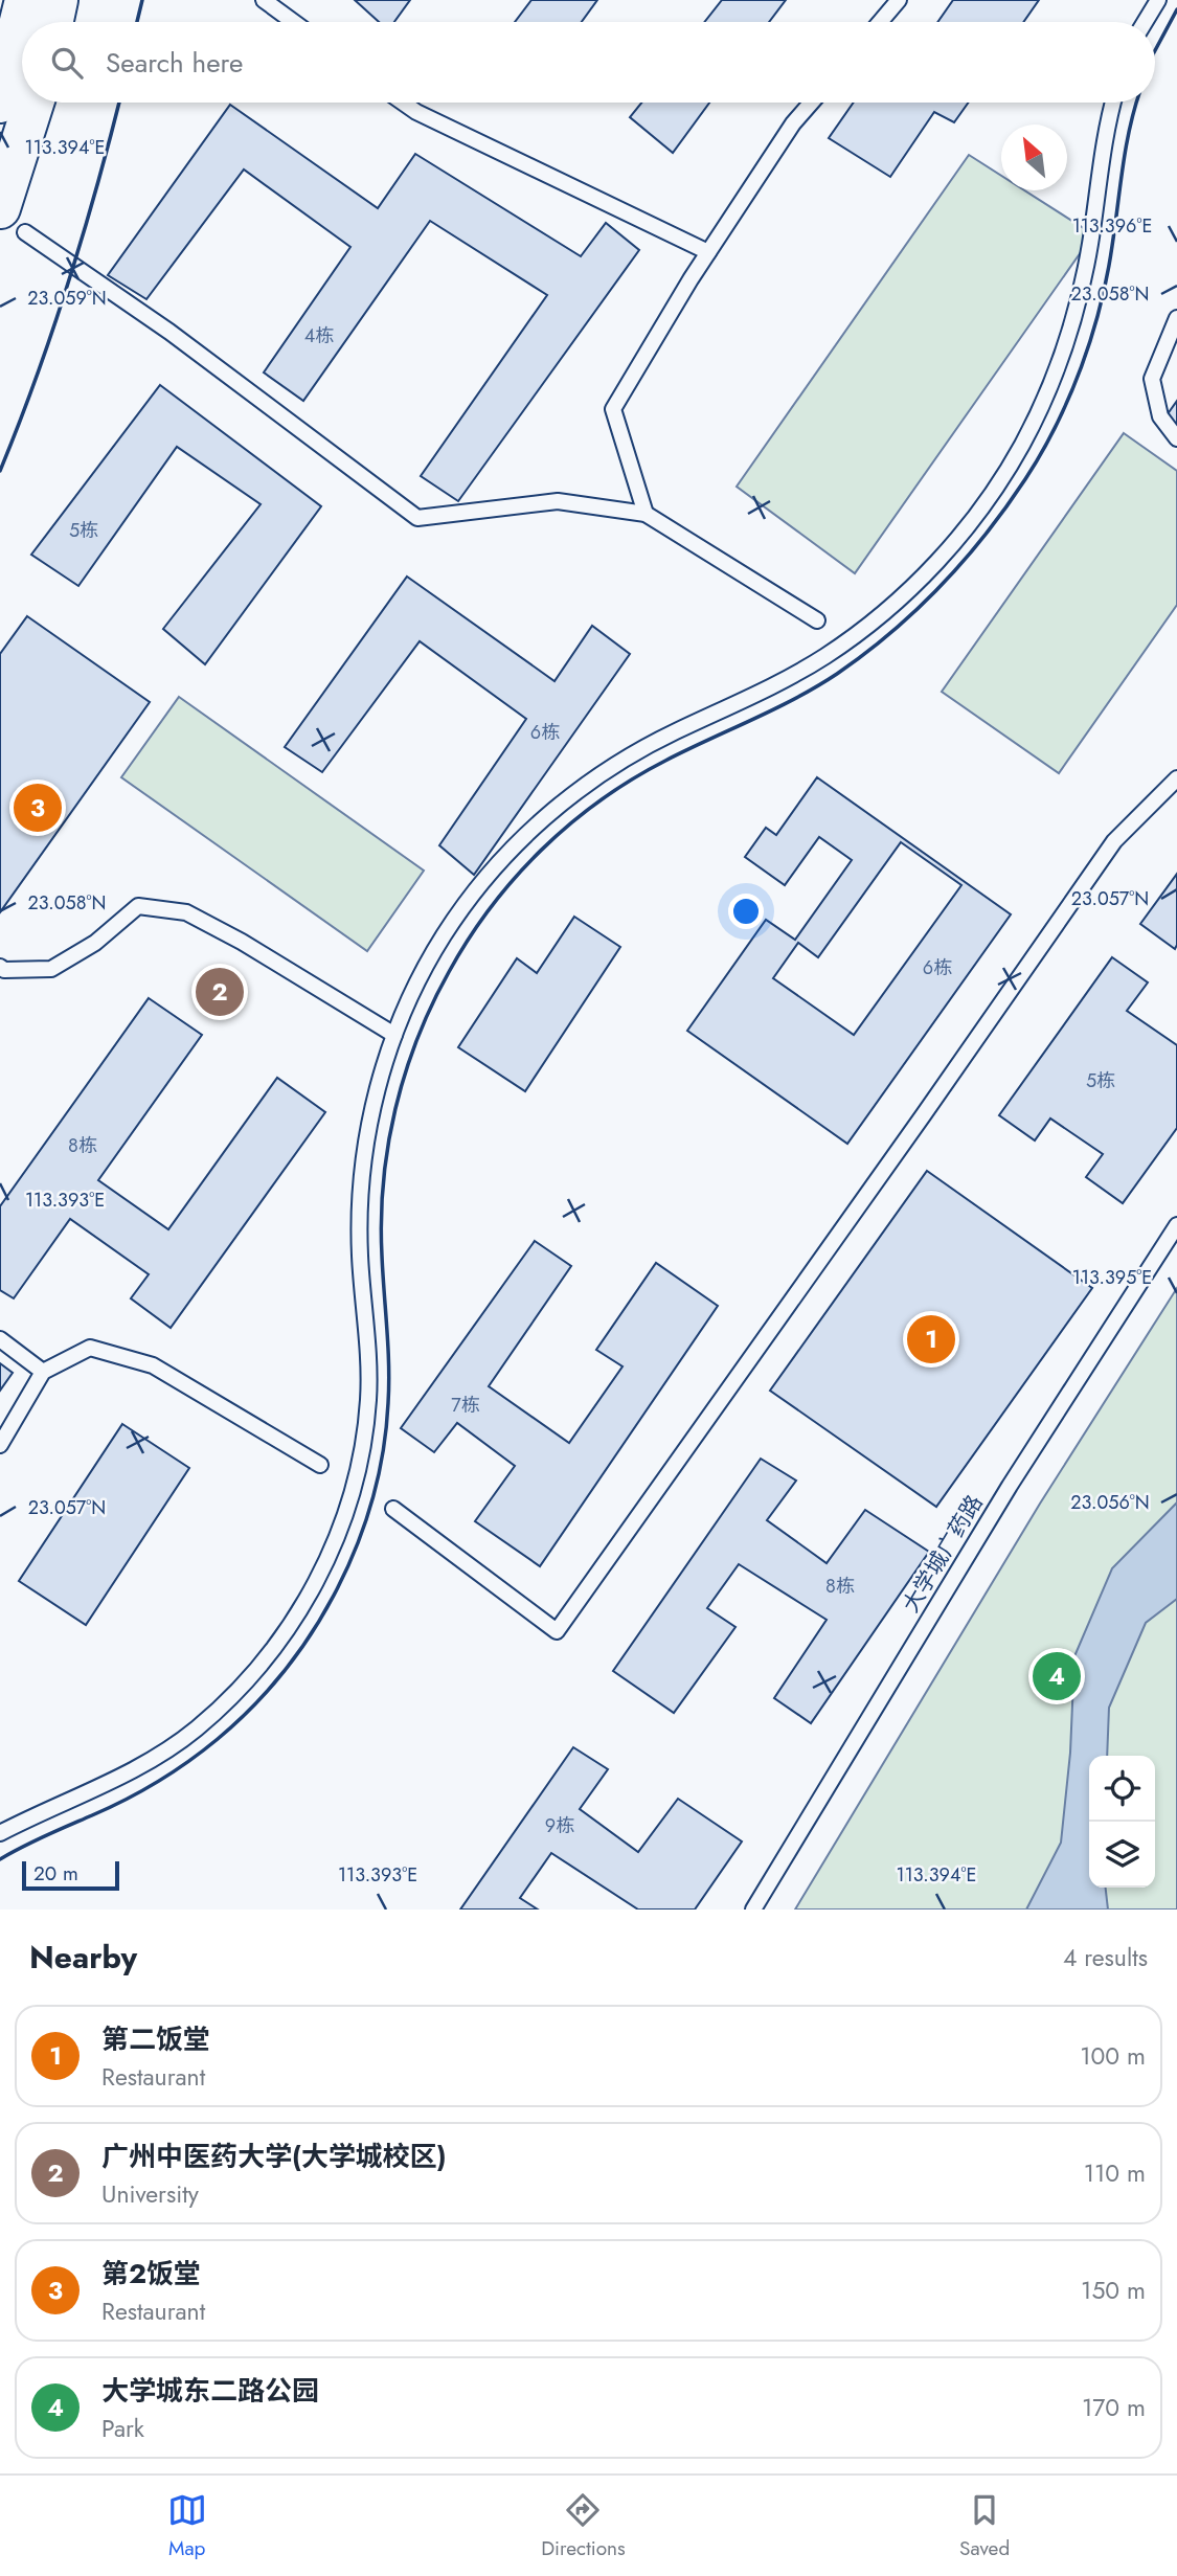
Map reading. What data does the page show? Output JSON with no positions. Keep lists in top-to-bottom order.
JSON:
{
  "streets": {
    "lane": ["大学城广药路"]
  },
  "house_numbers": [
    "4栋",
    "5栋",
    "6栋",
    "6栋",
    "5栋",
    "8栋",
    "7栋",
    "8栋",
    "9栋"
  ],
  "scale_bar": "20 m",
  "north": "top left",
  "page": {
    "search": "Search here",
    "pins": [
      "3",
      "2",
      "1",
      "4"
    ],
    "scale": "20 m",
    "heading": ["Nearby", "4 results"],
    "list": [
      {
        "mark": "1",
        "name": "第二饭堂",
        "note": "Restaurant",
        "value": "100 m"
      },
      {
        "mark": "2",
        "name": "广州中医药大学(大学城校区)",
        "note": "University",
        "value": "110 m"
      },
      {
        "mark": "3",
        "name": "第2饭堂",
        "note": "Restaurant",
        "value": "150 m"
      },
      {
        "mark": "4",
        "name": "大学城东二路公园",
        "note": "Park",
        "value": "170 m"
      }
    ],
    "nav": ["Map", "Directions", "Saved"]
  },
  "coordinates": [
    "113.394°E",
    "113.396°E",
    "23.058°N",
    "23.059°N",
    "23.057°N",
    "113.393°E",
    "113.395°E",
    "23.056°N"
  ]
}
